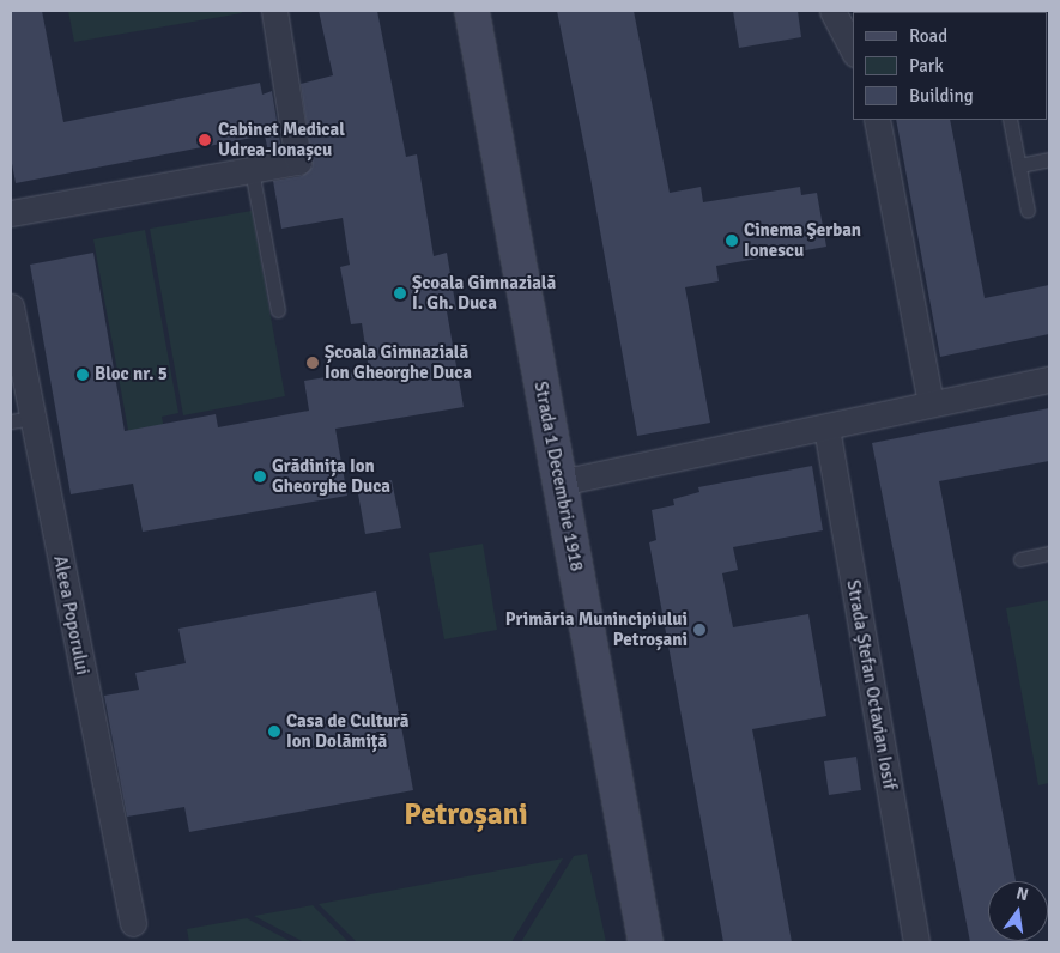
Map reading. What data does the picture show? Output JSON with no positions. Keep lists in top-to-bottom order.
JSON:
{
  "streets": {
    "main road": ["Strada 1 Decembrie 1918"],
    "street": ["Aleea Poporului", "Strada Ștefan Octavian Iosif"]
  },
  "districts": ["Petroșani"],
  "places": [
    "Cabinet Medical Udrea-Ionașcu",
    "Cinema Şerban Ionescu",
    "Școala Gimnazială I. Gh. Duca",
    "Școala Gimnazială Ion Gheorghe Duca",
    "Bloc nr. 5",
    "Grădinița Ion Gheorghe Duca",
    "Primăria Munincipiului Petroșani",
    "Casa de Cultură Ion Dolămiță"
  ],
  "legend": ["Road", "Park", "Building"],
  "north": "top"
}
